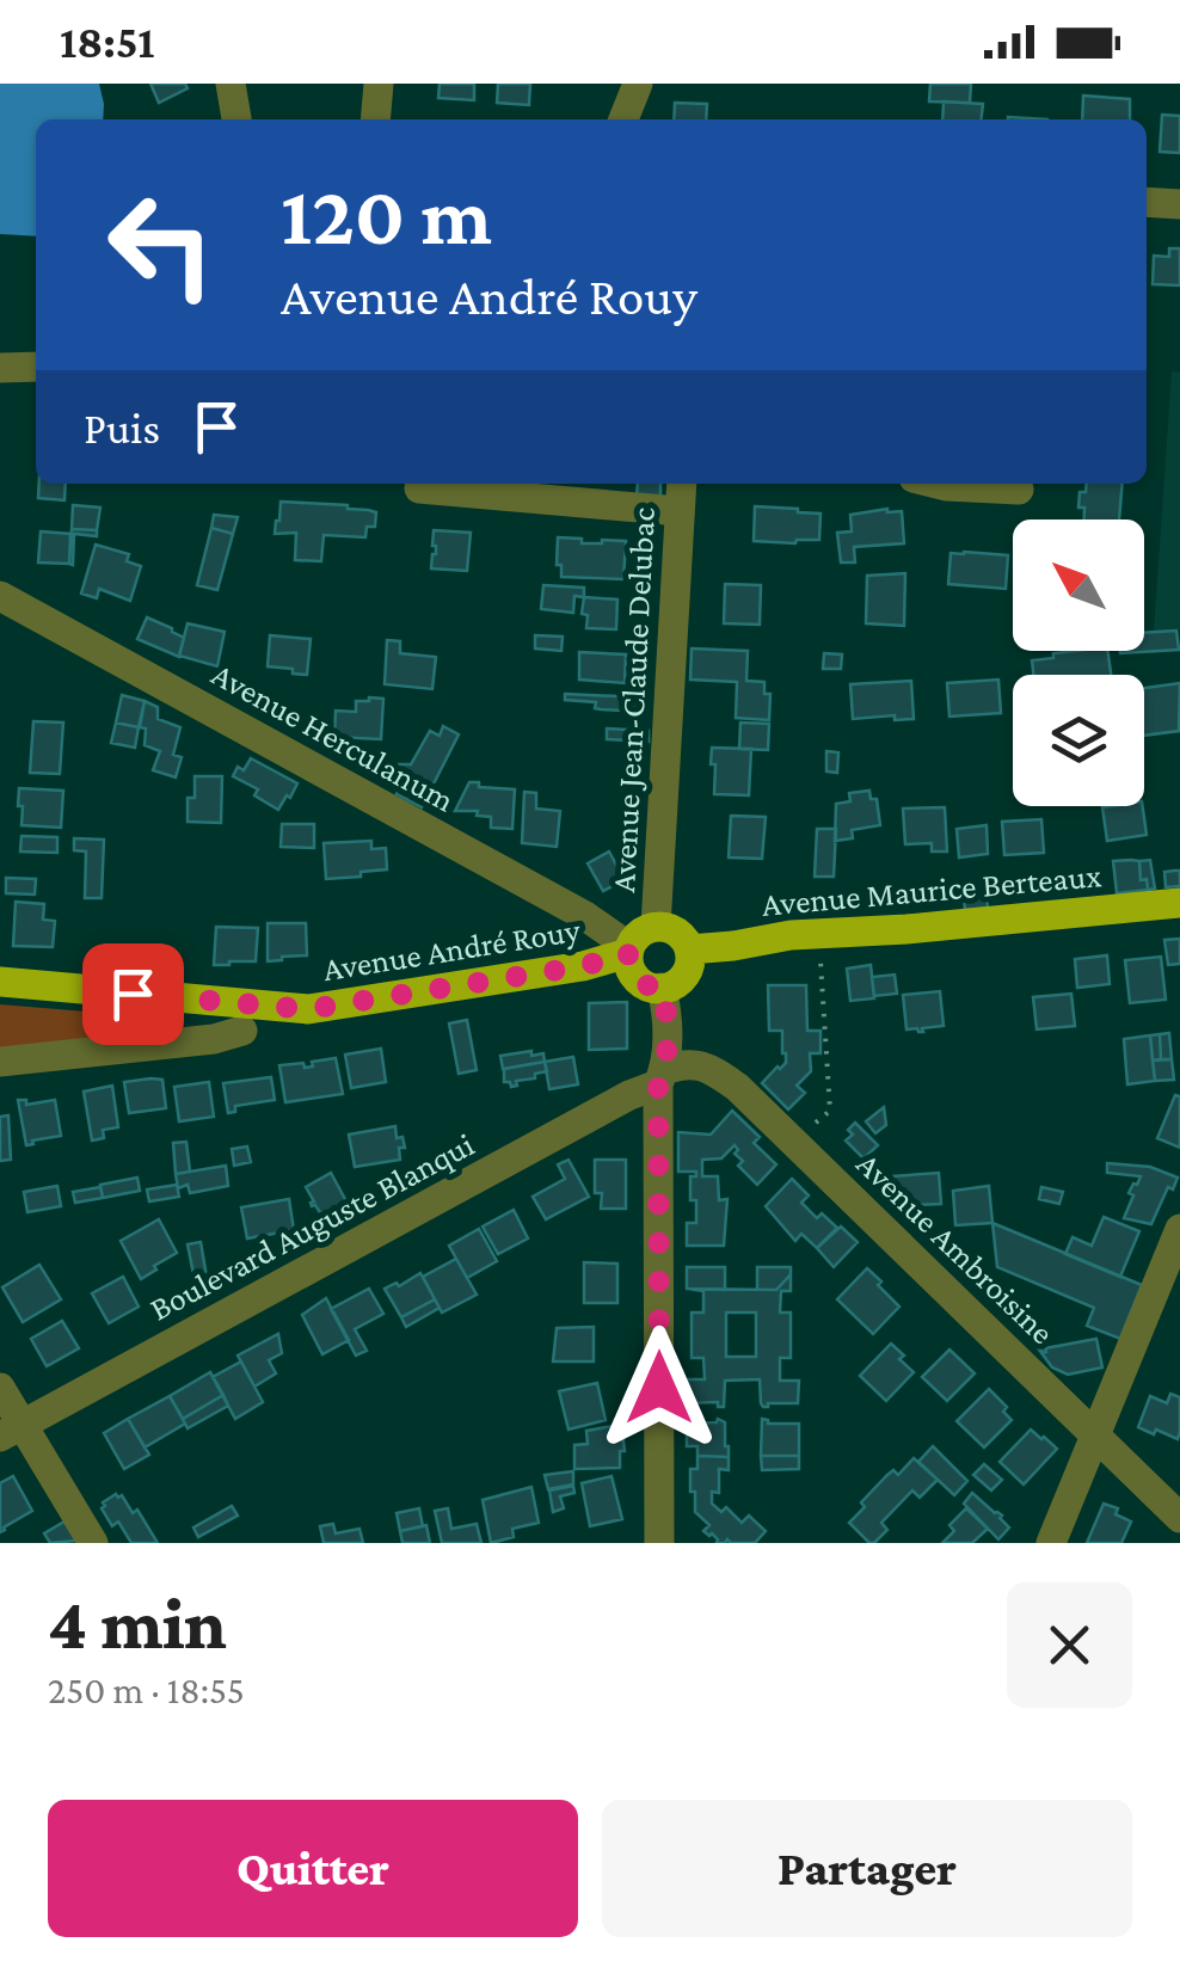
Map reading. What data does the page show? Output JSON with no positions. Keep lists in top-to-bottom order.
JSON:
{
  "streets": {
    "main road": ["Avenue Maurice Berteaux", "Avenue André Rouy"],
    "street": [
      "Avenue Jean-Claude Delubac",
      "Avenue Herculanum",
      "Boulevard Auguste Blanqui",
      "Avenue Ambroisine"
    ]
  },
  "crossings": [
    ["Avenue Jean-Claude Delubac", "Avenue Herculanum"],
    ["Avenue Jean-Claude Delubac", "Avenue Maurice Berteaux"],
    ["Avenue Jean-Claude Delubac", "Avenue André Rouy"],
    ["Avenue Herculanum", "Avenue Maurice Berteaux"],
    ["Avenue Herculanum", "Avenue André Rouy"],
    ["Avenue Maurice Berteaux", "Avenue André Rouy"],
    ["Boulevard Auguste Blanqui", "Avenue Ambroisine"]
  ],
  "north": "top left",
  "page": {
    "status": "18:51",
    "turn": ["120 m", "Avenue André Rouy"],
    "then": "Puis",
    "heading": ["4 min", "250 m · 18:55"],
    "buttons": ["Quitter", "Partager"]
  }
}
